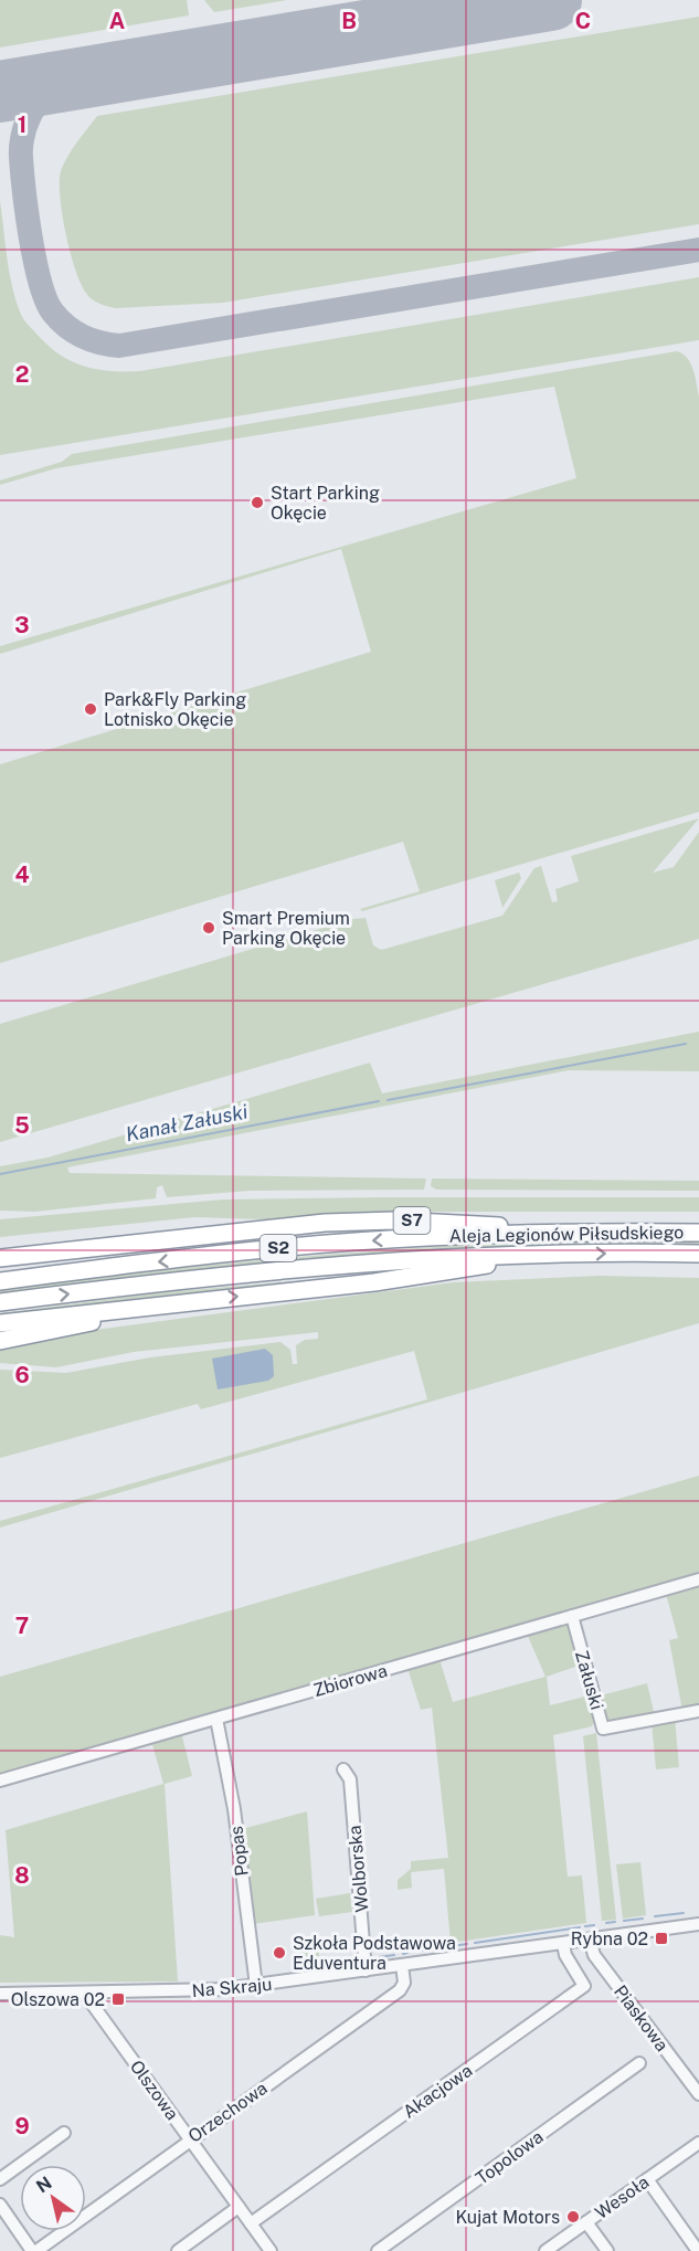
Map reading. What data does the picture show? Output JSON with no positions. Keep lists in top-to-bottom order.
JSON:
{
  "streets": {
    "highway": ["S7", "Aleja Legionów Piłsudskiego", "S2"],
    "street": [
      "Zbiorowa",
      "Załuski",
      "Popas",
      "Wolborska",
      "Na Skraju",
      "Piaskowa",
      "Olszowa",
      "Akacjowa",
      "Orzechowa",
      "Topolowa",
      "Wesoła"
    ]
  },
  "crossings": [
    ["S7", "Aleja Legionów Piłsudskiego"],
    ["Zbiorowa", "Załuski"],
    ["Zbiorowa", "Popas"],
    ["Popas", "Na Skraju"],
    ["Wolborska", "Na Skraju"],
    ["Na Skraju", "Piaskowa"],
    ["Na Skraju", "Olszowa"],
    ["Na Skraju", "Akacjowa"],
    ["Na Skraju", "Orzechowa"],
    ["Olszowa", "Akacjowa"],
    ["Olszowa", "Orzechowa"]
  ],
  "water": ["Kanał Załuski"],
  "places": {
    "other": [
      "Start Parking Okęcie",
      "Park&Fly Parking Lotnisko Okęcie",
      "Smart Premium Parking Okęcie",
      "Szkoła Podstawowa Eduventura",
      "Kujat Motors"
    ],
    "transit": ["Rybna 02", "Olszowa 02"]
  },
  "north": "top left",
  "grid": {
    "columns": ["A", "B", "C"],
    "rows": [
      "1",
      "2",
      "3",
      "4",
      "5",
      "6",
      "7",
      "8",
      "9"
    ]
  }
}
